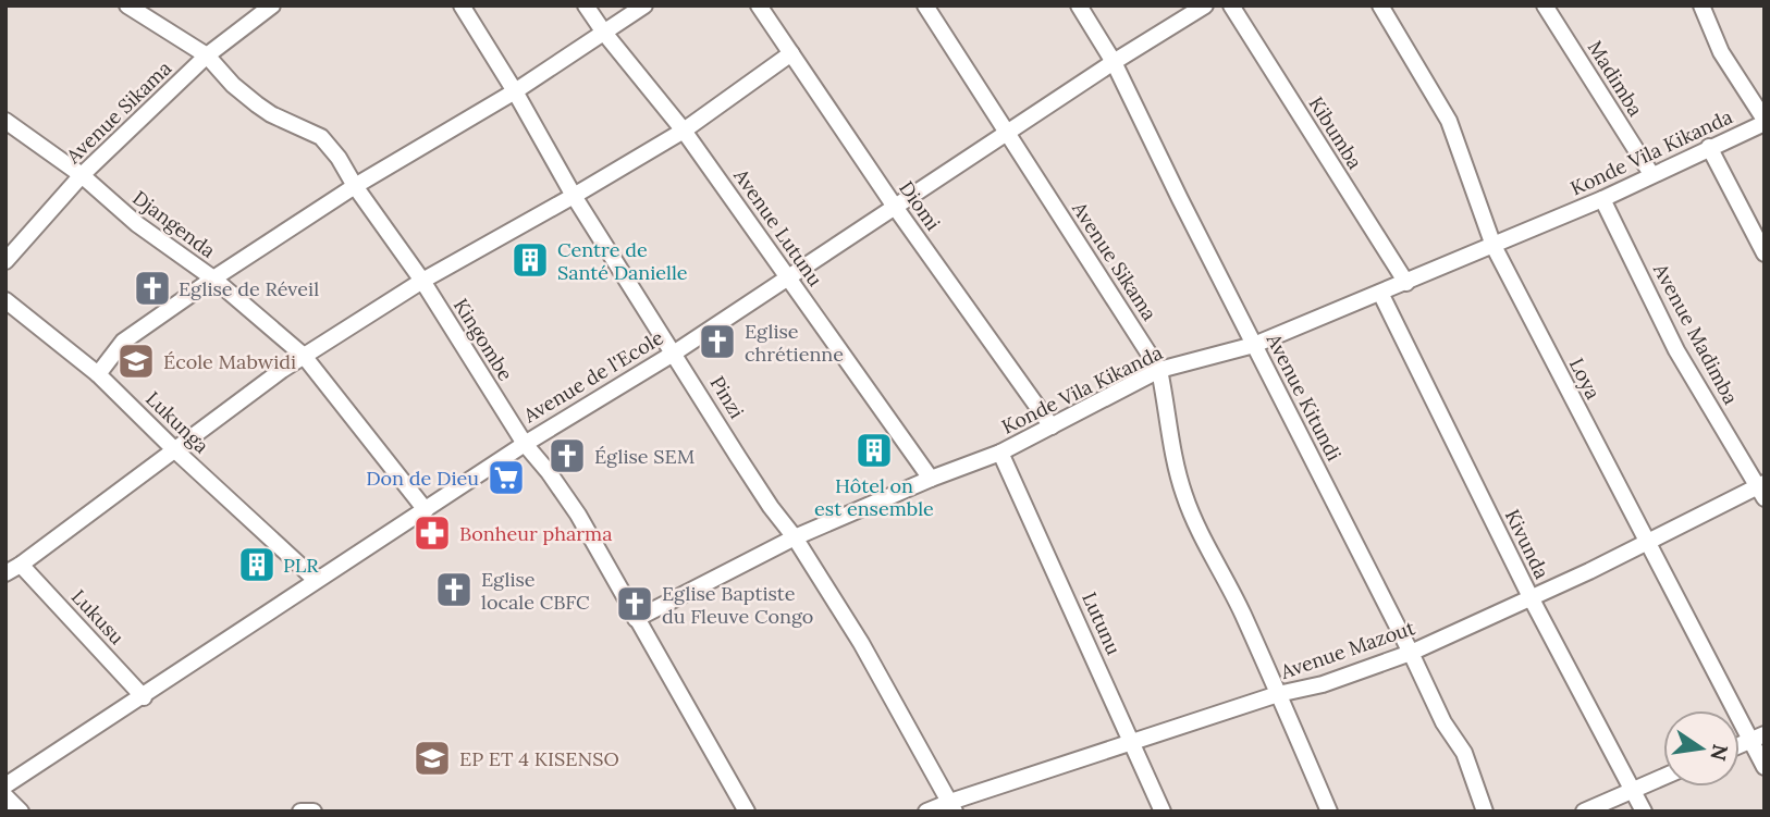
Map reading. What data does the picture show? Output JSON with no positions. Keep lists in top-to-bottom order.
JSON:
{
  "streets": {
    "street": [
      "Madimba",
      "Avenue Sikama",
      "Kibumba",
      "Konde Vila Kikanda",
      "Diomi",
      "Djangenda",
      "Avenue Lutunu",
      "Avenue Madimba",
      "Kingombe",
      "Avenue de l'Ecole",
      "Loya",
      "Pinzi",
      "Avenue Kitundi",
      "Lukunga",
      "Kivunda",
      "Lukusu",
      "Lutunu",
      "Avenue Mazout"
    ]
  },
  "crossings": [
    ["Madimba", "Konde Vila Kikanda"],
    ["Avenue Sikama", "Konde Vila Kikanda"],
    ["Avenue Sikama", "Djangenda"],
    ["Avenue Sikama", "Kingombe"],
    ["Avenue Sikama", "Avenue de l'Ecole"],
    ["Avenue Sikama", "Avenue Mazout"],
    ["Kibumba", "Konde Vila Kikanda"],
    ["Konde Vila Kikanda", "Diomi"],
    ["Konde Vila Kikanda", "Avenue Lutunu"],
    ["Konde Vila Kikanda", "Avenue Madimba"],
    ["Konde Vila Kikanda", "Kingombe"],
    ["Konde Vila Kikanda", "Loya"],
    ["Konde Vila Kikanda", "Pinzi"],
    ["Konde Vila Kikanda", "Avenue Kitundi"],
    ["Konde Vila Kikanda", "Kivunda"],
    ["Konde Vila Kikanda", "Lutunu"],
    ["Diomi", "Avenue de l'Ecole"],
    ["Djangenda", "Avenue de l'Ecole"],
    ["Avenue Lutunu", "Avenue de l'Ecole"],
    ["Avenue Madimba", "Avenue Mazout"],
    ["Kingombe", "Avenue de l'Ecole"],
    ["Avenue de l'Ecole", "Pinzi"],
    ["Avenue de l'Ecole", "Avenue Kitundi"],
    ["Avenue de l'Ecole", "Lukunga"],
    ["Avenue de l'Ecole", "Lukusu"],
    ["Loya", "Avenue Mazout"],
    ["Pinzi", "Avenue Mazout"],
    ["Avenue Kitundi", "Avenue Mazout"],
    ["Kivunda", "Avenue Mazout"],
    ["Lutunu", "Avenue Mazout"]
  ],
  "places": {
    "building": ["Centre de Santé Danielle", "Hôtel on est ensemble", "PLR"],
    "church": [
      "Eglise de Réveil",
      "Eglise chrétienne",
      "Église SEM",
      "Eglise locale CBFC",
      "Eglise Baptiste du Fleuve Congo"
    ],
    "school or university": ["École Mabwidi", "EP ET 4 KISENSO"],
    "supermarket": ["Don de Dieu"],
    "pharmacy": ["Bonheur pharma"]
  },
  "north": "right"
}
